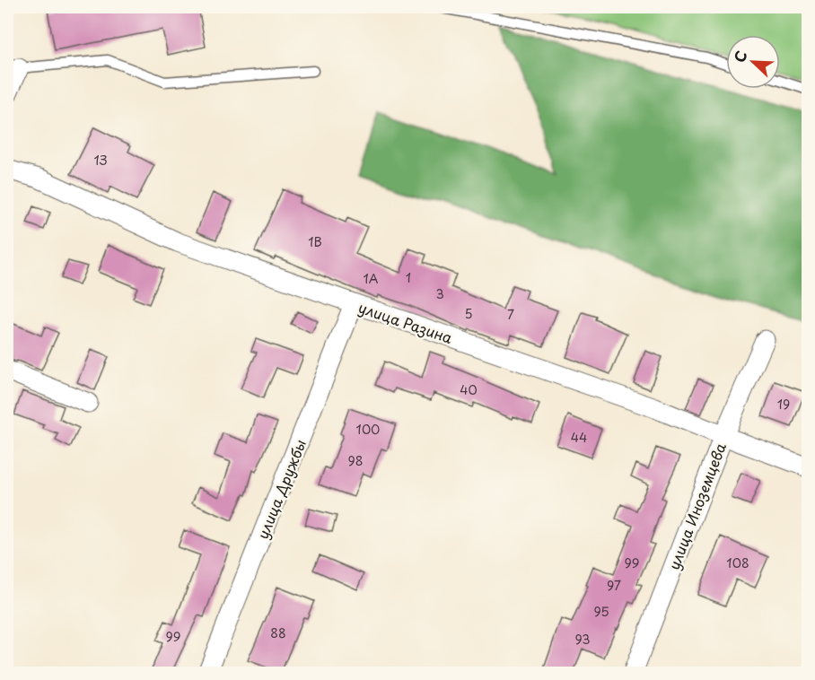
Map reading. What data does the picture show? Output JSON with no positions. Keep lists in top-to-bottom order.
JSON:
{
  "streets": {
    "street": ["улица Разина", "улица Дружбы", "улица Иноземцева"]
  },
  "crossings": [
    ["улица Разина", "улица Дружбы"],
    ["улица Разина", "улица Иноземцева"]
  ],
  "house_numbers": [
    "1З",
    "1В",
    "1",
    "1А",
    "3",
    "5",
    "7",
    "40",
    "19",
    "100",
    "44",
    "98",
    "99",
    "108",
    "97",
    "95",
    "88",
    "99",
    "93"
  ],
  "north": "top left"
}
